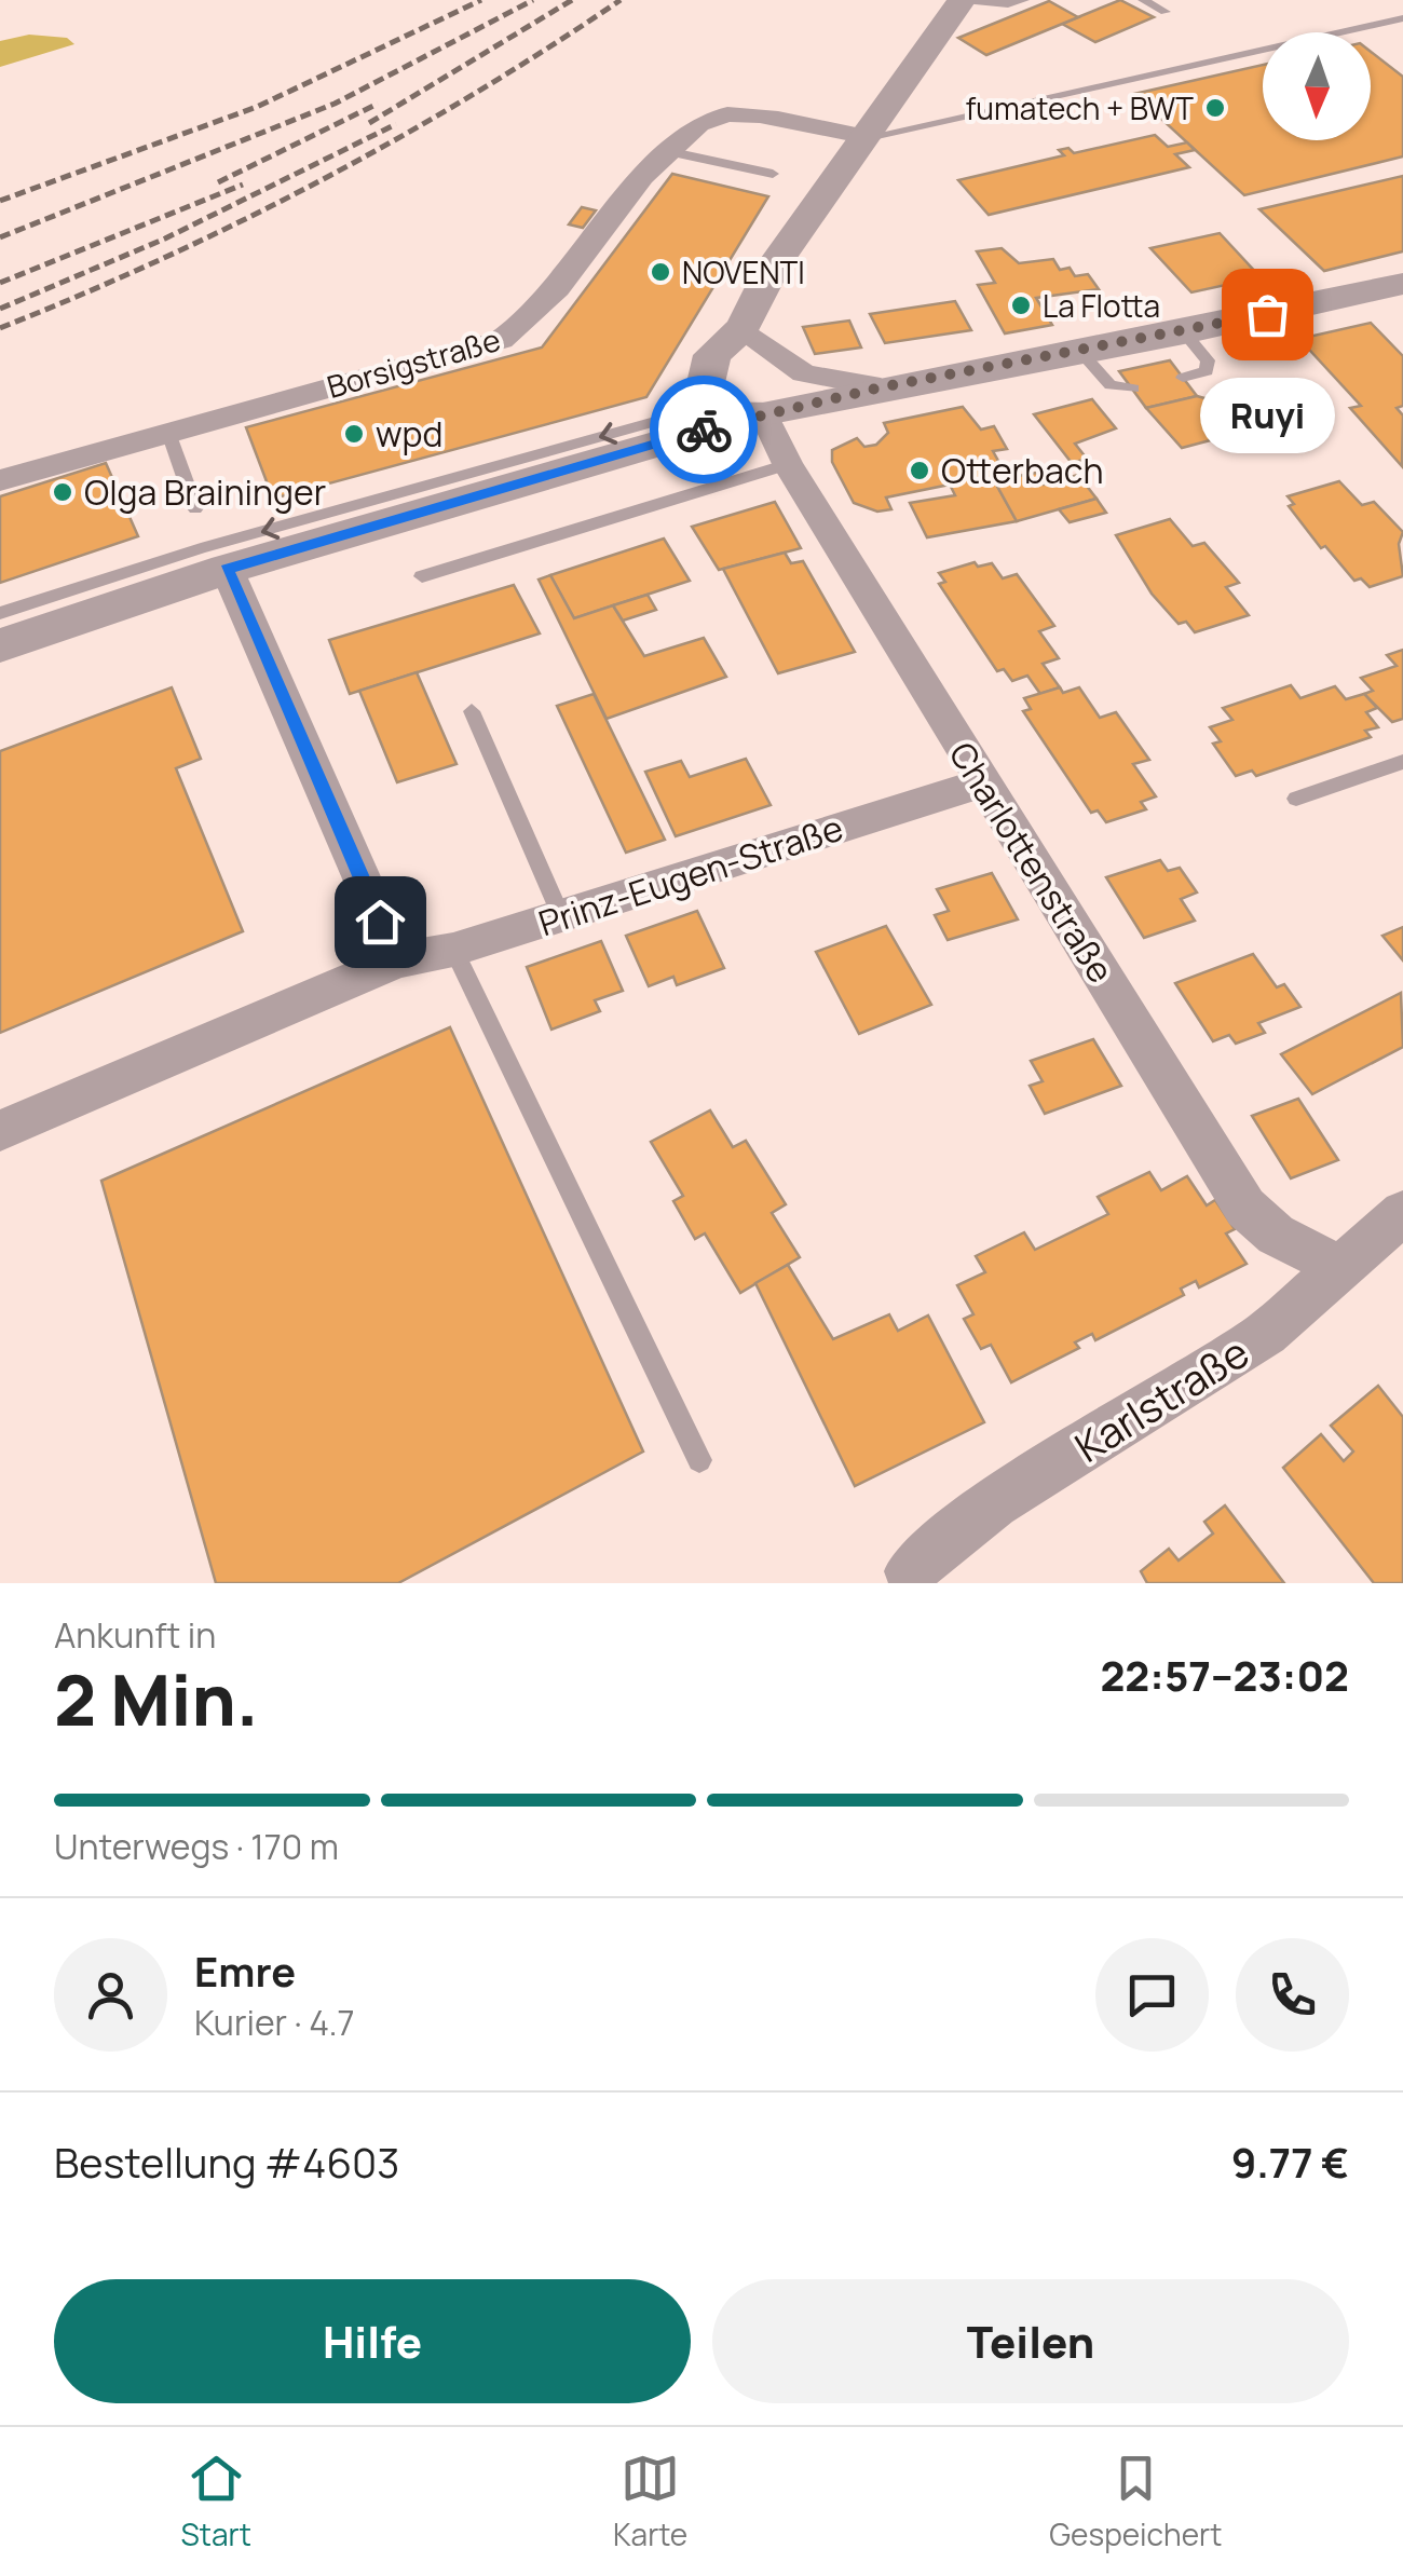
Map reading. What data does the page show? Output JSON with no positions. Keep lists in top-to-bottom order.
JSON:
{
  "streets": {
    "street": [
      "Borsigstraße",
      "Charlottenstraße",
      "Prinz-Eugen-Straße",
      "Karlstraße"
    ]
  },
  "crossings": [
    ["Charlottenstraße", "Prinz-Eugen-Straße"],
    ["Charlottenstraße", "Karlstraße"]
  ],
  "places": [
    "fumatech + BWT",
    "NOVENTI",
    "La Flotta",
    "Ruyi",
    "wpd",
    "Otterbach",
    "Olga Braininger"
  ],
  "north": "bottom",
  "page": {
    "bubble": "Ruyi",
    "heading": ["2 Min.", "Ankunft in", "22:57–23:02"],
    "panel": [
      "Emre",
      "Kurier · 4.7",
      "Bestellung #4603",
      "9.77 €"
    ],
    "bar": "Unterwegs · 170 m",
    "buttons": ["Hilfe", "Teilen"],
    "tabs": ["Start", "Karte", "Gespeichert"]
  }
}
